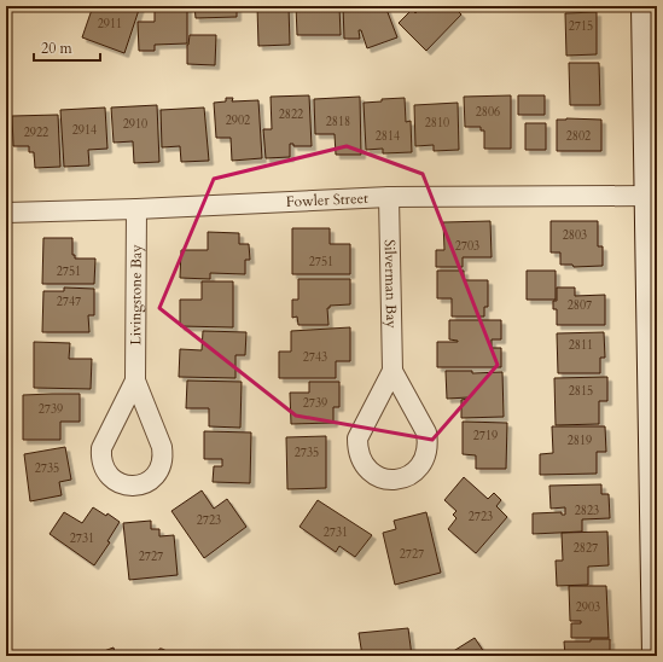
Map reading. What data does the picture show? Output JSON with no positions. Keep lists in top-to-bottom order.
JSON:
{
  "streets": {
    "street": ["Fowler Street", "Silverman Bay", "Livingstone Bay"]
  },
  "crossings": [
    ["Fowler Street", "Silverman Bay"],
    ["Fowler Street", "Livingstone Bay"]
  ],
  "house_numbers": [
    "2911",
    "2715",
    "2806",
    "2822",
    "2902",
    "2818",
    "2810",
    "2910",
    "2914",
    "2922",
    "2814",
    "2802",
    "2803",
    "2703",
    "2751",
    "2751",
    "2747",
    "2807",
    "2811",
    "2743",
    "2815",
    "2739",
    "2739",
    "2719",
    "2819",
    "2735",
    "2735",
    "2823",
    "2723",
    "2723",
    "2731",
    "2731",
    "2827",
    "2727",
    "2727",
    "2903"
  ],
  "scale_bar": "20 m"
}
